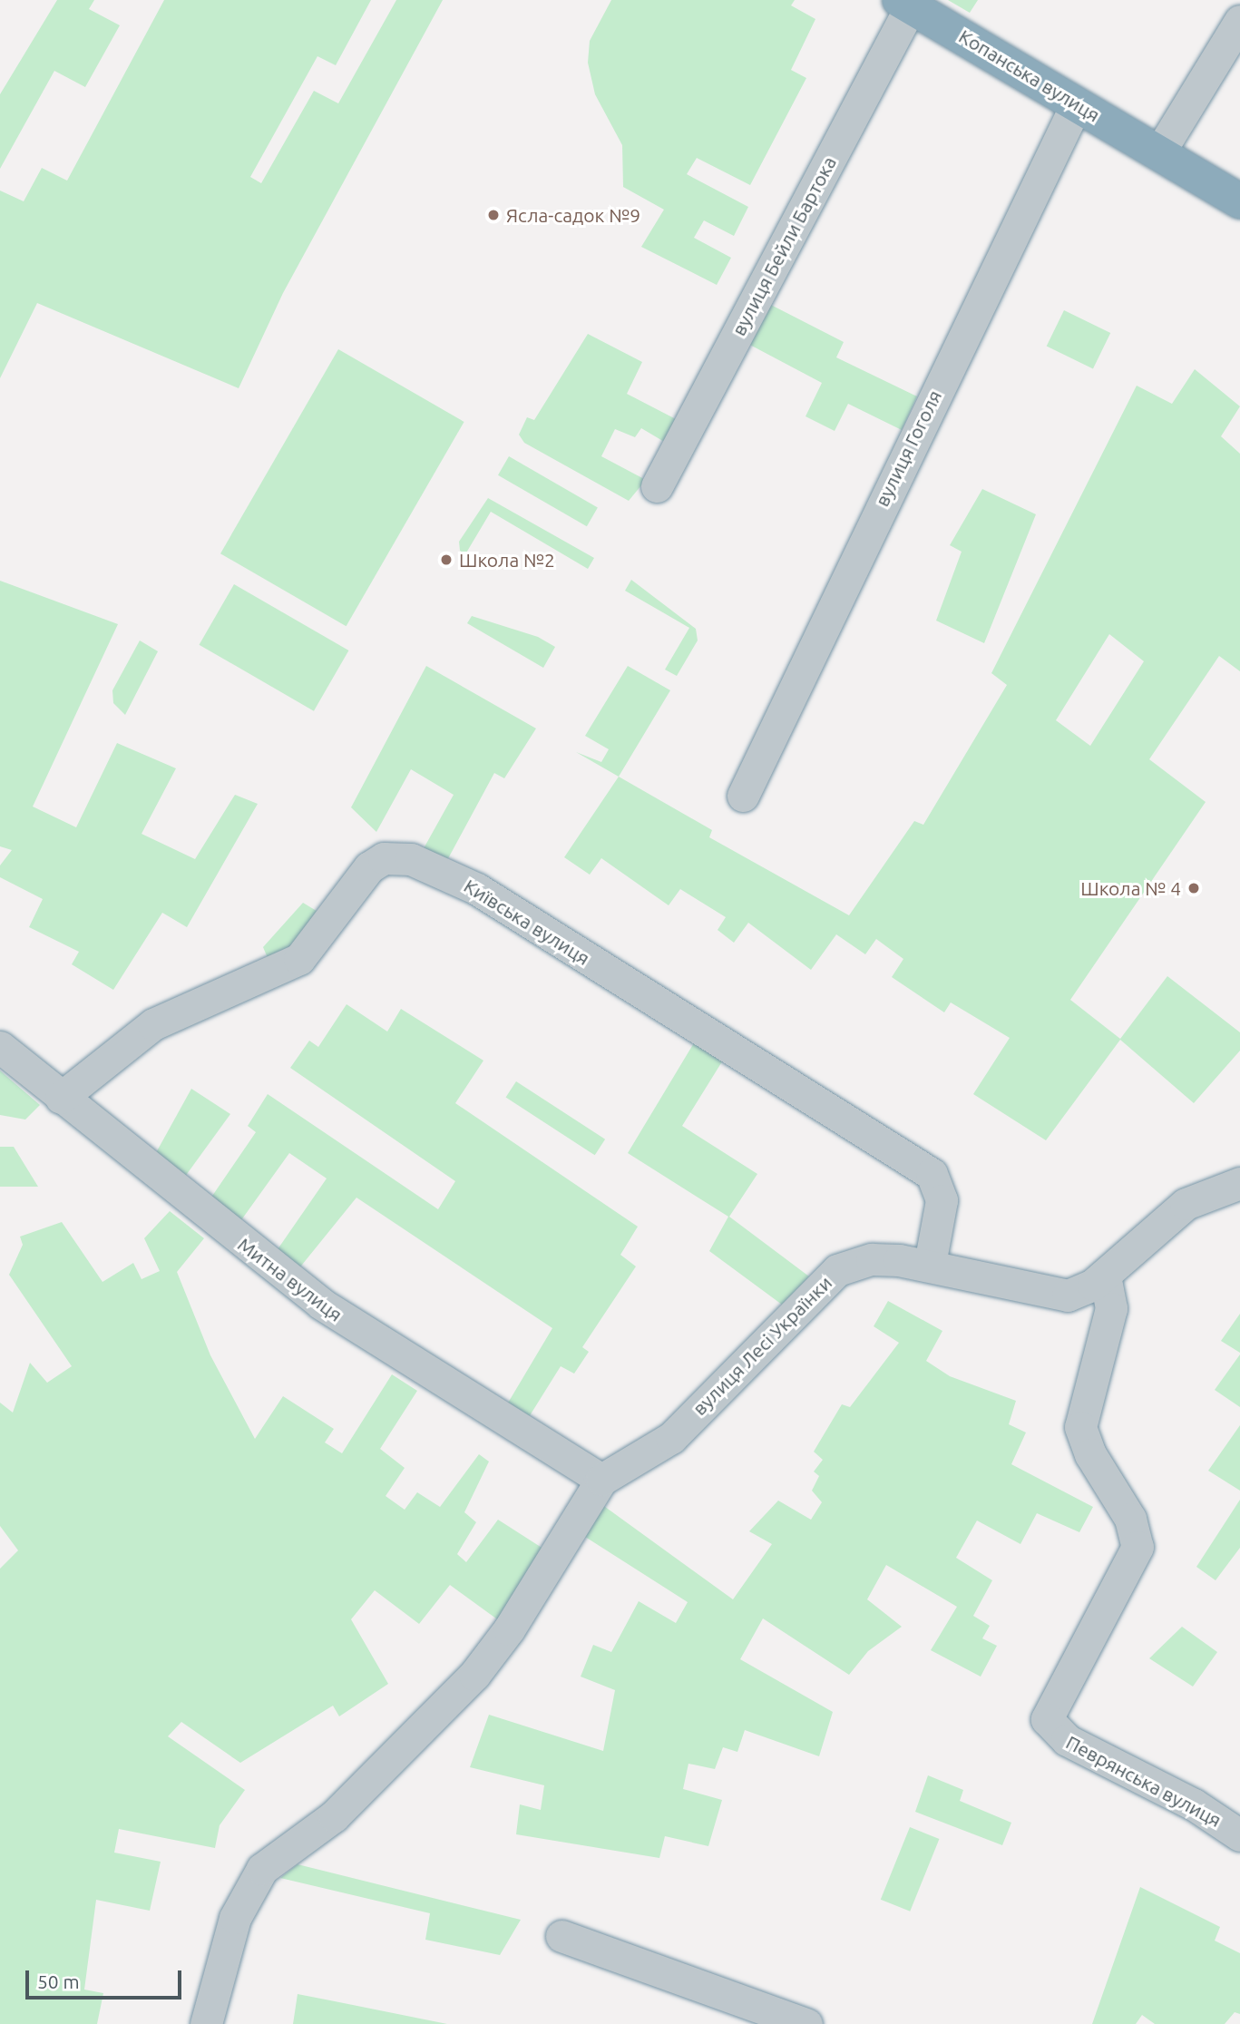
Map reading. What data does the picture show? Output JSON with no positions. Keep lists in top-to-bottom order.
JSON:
{
  "streets": {
    "highway": ["Копанська вулиця"],
    "street": [
      "вулиця Бейли Бартока",
      "вулиця Гоголя",
      "Київська вулиця",
      "Митна вулиця",
      "вулиця Лесі Українки",
      "Певрянська вулиця"
    ]
  },
  "crossings": [
    ["Копанська вулиця", "вулиця Бейли Бартока"],
    ["Копанська вулиця", "вулиця Гоголя"],
    ["Київська вулиця", "Митна вулиця"],
    ["Київська вулиця", "вулиця Лесі Українки"],
    ["Митна вулиця", "вулиця Лесі Українки"],
    ["вулиця Лесі Українки", "Певрянська вулиця"]
  ],
  "places": ["Ясла-садок №9", "Школа №2", "Школа № 4"],
  "scale_bar": "50 m"
}
